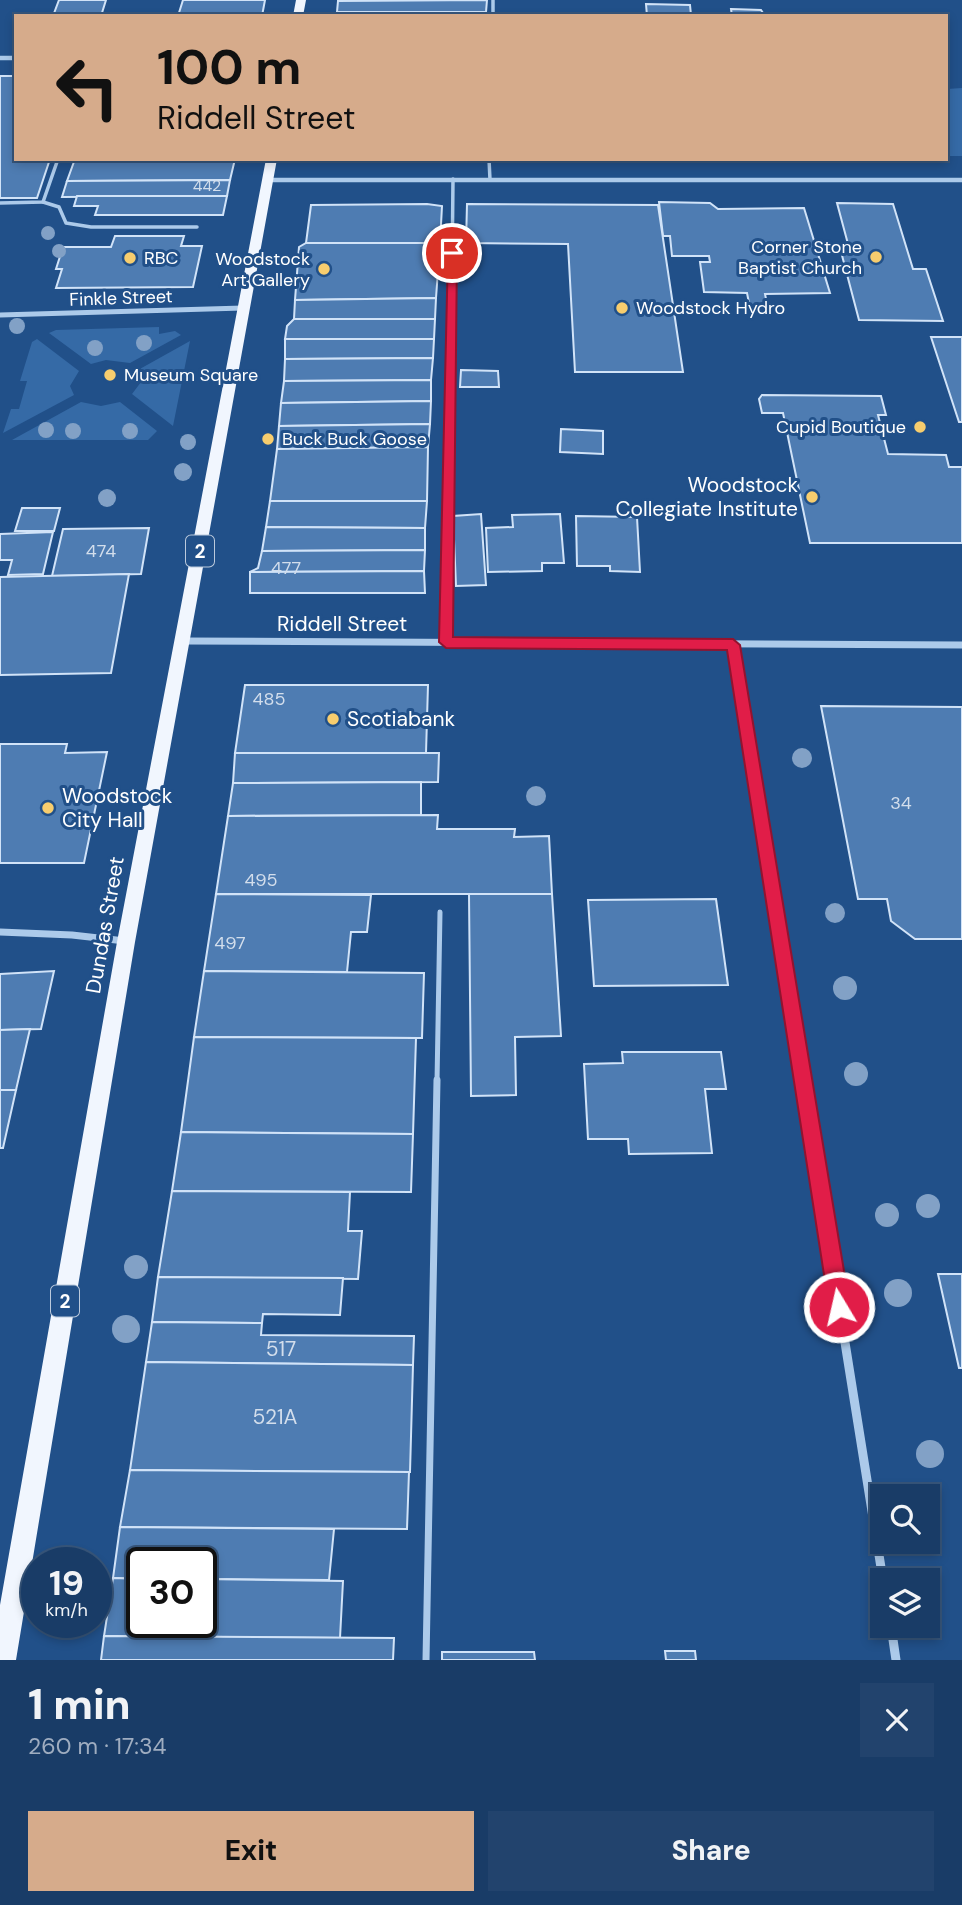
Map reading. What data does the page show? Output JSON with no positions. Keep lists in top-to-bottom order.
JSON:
{
  "streets": {
    "main road": ["2", "Dundas Street"],
    "street": ["Finkle Street", "Riddell Street"]
  },
  "crossings": [
    ["Finkle Street", "Dundas Street"],
    ["Riddell Street", "Dundas Street"]
  ],
  "places": [
    "Corner Stone Baptist Church",
    "RBC",
    "Woodstock Art Gallery",
    "Woodstock Hydro",
    "Museum Square",
    "Cupid Boutique",
    "Buck Buck Goose",
    "Woodstock Collegiate Institute",
    "Scotiabank",
    "Woodstock City Hall"
  ],
  "house_numbers": [
    "442",
    "474",
    "477",
    "485",
    "34",
    "495",
    "497",
    "517",
    "521A"
  ],
  "page": {
    "turn": ["100 m", "Riddell Street"],
    "speed": "19 km/h",
    "limit": "30",
    "heading": ["1 min", "260 m · 17:34"],
    "buttons": ["Exit", "Share"]
  }
}
